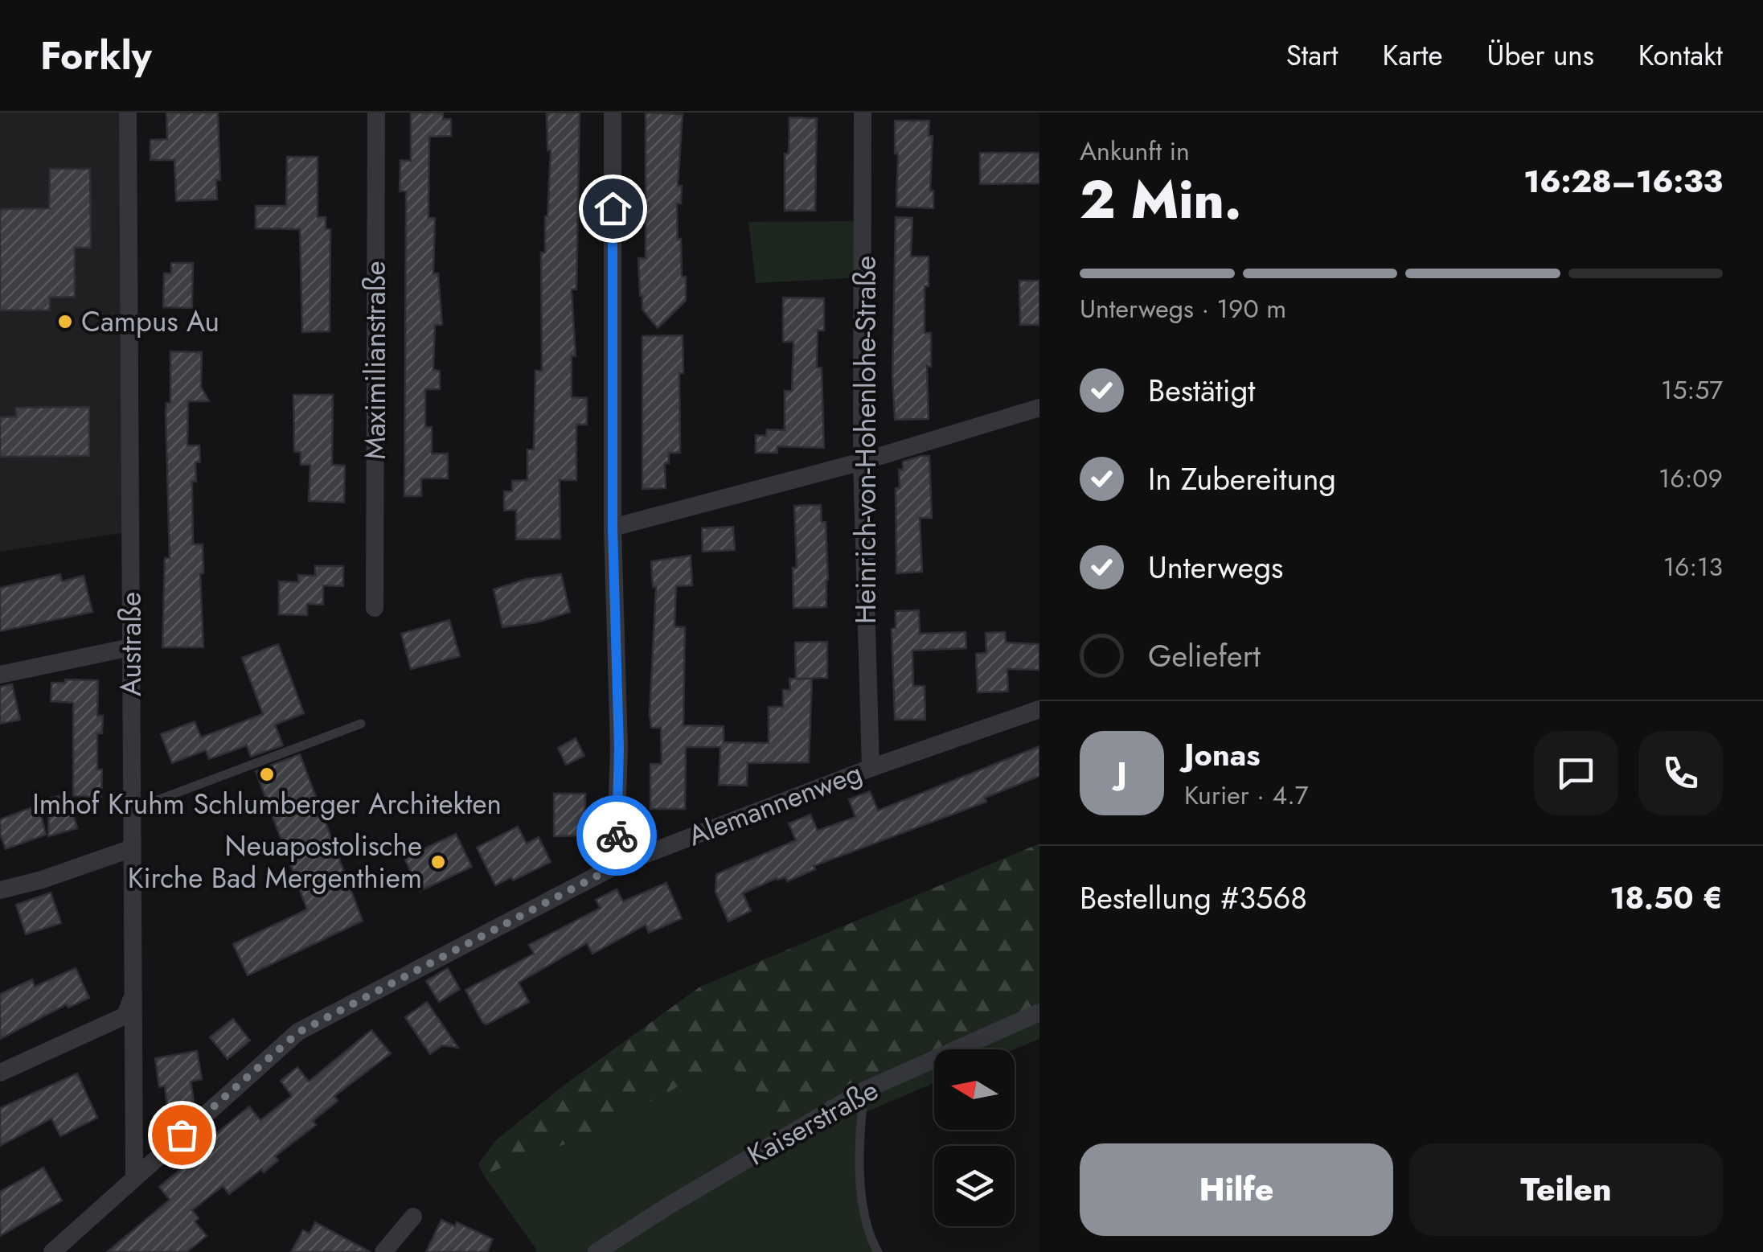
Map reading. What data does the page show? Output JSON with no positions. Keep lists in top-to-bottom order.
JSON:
{
  "streets": {
    "street": [
      "Maximilianstraße",
      "Heinrich-von-Hohenlohe-Straße",
      "Austraße",
      "Alemannenweg",
      "Kaiserstraße"
    ]
  },
  "crossings": [
    ["Heinrich-von-Hohenlohe-Straße", "Alemannenweg"],
    ["Austraße", "Alemannenweg"]
  ],
  "places": ["Campus Au", "Imhof Kruhm Schlumberger Architekten", "Neuapostolische Kirche Bad Mergenthiem"],
  "north": "left",
  "page": {
    "header": "Forkly",
    "nav": [
      "Start",
      "Karte",
      "Über uns",
      "Kontakt"
    ],
    "heading": ["2 Min.", "Ankunft in", "16:28–16:33"],
    "panel": [
      "Jonas",
      "Kurier · 4.7",
      "Bestellung #3568",
      "18.50 €"
    ],
    "bar": "Unterwegs · 190 m",
    "list": [
      ["Bestätigt", "15:57"],
      ["In Zubereitung", "16:09"],
      ["Unterwegs", "16:13"],
      "Geliefert"
    ],
    "round": "J",
    "buttons": ["Hilfe", "Teilen"]
  }
}
